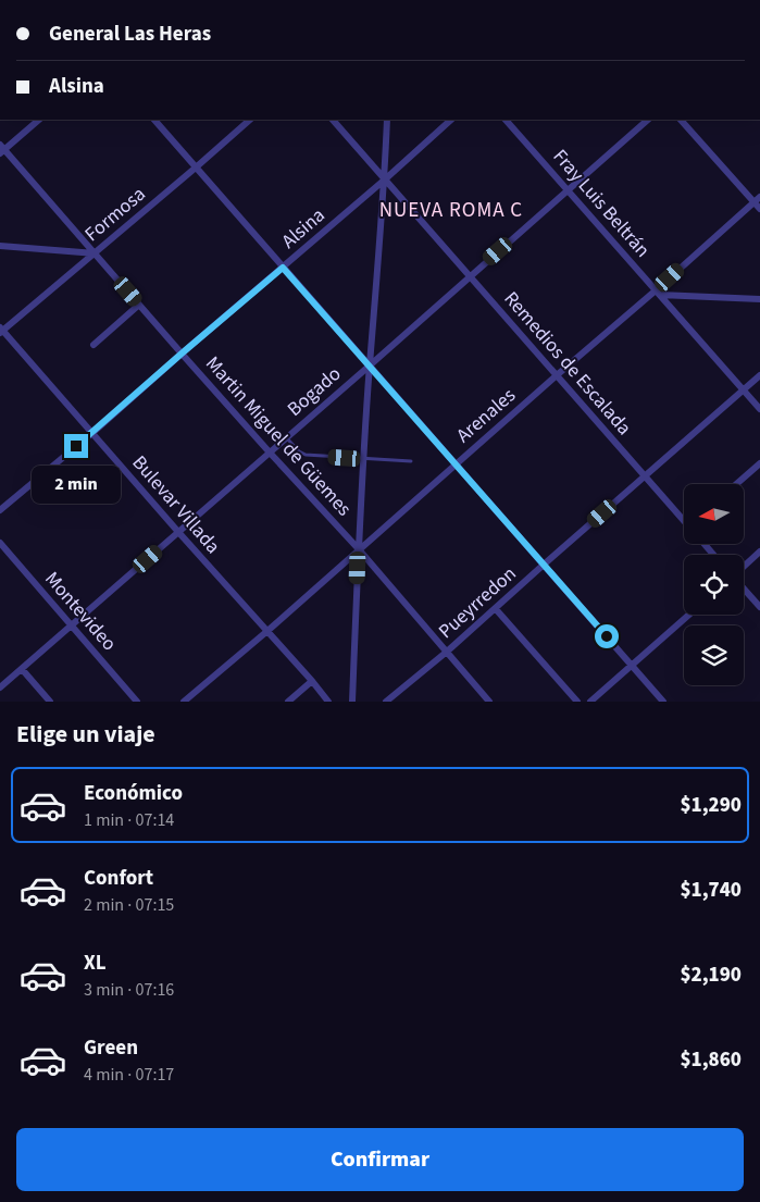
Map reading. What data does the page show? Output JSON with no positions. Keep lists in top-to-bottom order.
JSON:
{
  "streets": {
    "street": [
      "Fray Luis Beltrán",
      "Formosa",
      "Alsina",
      "Remedios de Escalada",
      "Bogado",
      "Arenales",
      "Martin Miguel de Güemes",
      "Bulevar Villada",
      "Pueyrredon",
      "Montevideo"
    ]
  },
  "crossings": [
    ["Fray Luis Beltrán", "Bogado"],
    ["Fray Luis Beltrán", "Arenales"],
    ["Fray Luis Beltrán", "Pueyrredon"],
    ["Formosa", "Martin Miguel de Güemes"],
    ["Formosa", "Bulevar Villada"],
    ["Alsina", "Remedios de Escalada"],
    ["Alsina", "Martin Miguel de Güemes"],
    ["Alsina", "Bulevar Villada"],
    ["Remedios de Escalada", "Bogado"],
    ["Remedios de Escalada", "Arenales"],
    ["Remedios de Escalada", "Pueyrredon"],
    ["Bogado", "Martin Miguel de Güemes"],
    ["Bogado", "Bulevar Villada"],
    ["Bogado", "Montevideo"],
    ["Arenales", "Martin Miguel de Güemes"],
    ["Arenales", "Bulevar Villada"],
    ["Martin Miguel de Güemes", "Pueyrredon"]
  ],
  "districts": ["NUEVA ROMA C"],
  "north": "left",
  "page": {
    "banner": ["General Las Heras", "Alsina"],
    "bubble": "2 min",
    "heading": "Elige un viaje",
    "list": [
      {
        "name": "Económico",
        "note": "1 min · 07:14",
        "value": "$1,290"
      },
      {
        "name": "Confort",
        "note": "2 min · 07:15",
        "value": "$1,740"
      },
      {
        "name": "XL",
        "note": "3 min · 07:16",
        "value": "$2,190"
      },
      {
        "name": "Green",
        "note": "4 min · 07:17",
        "value": "$1,860"
      }
    ],
    "buttons": "Confirmar"
  }
}
